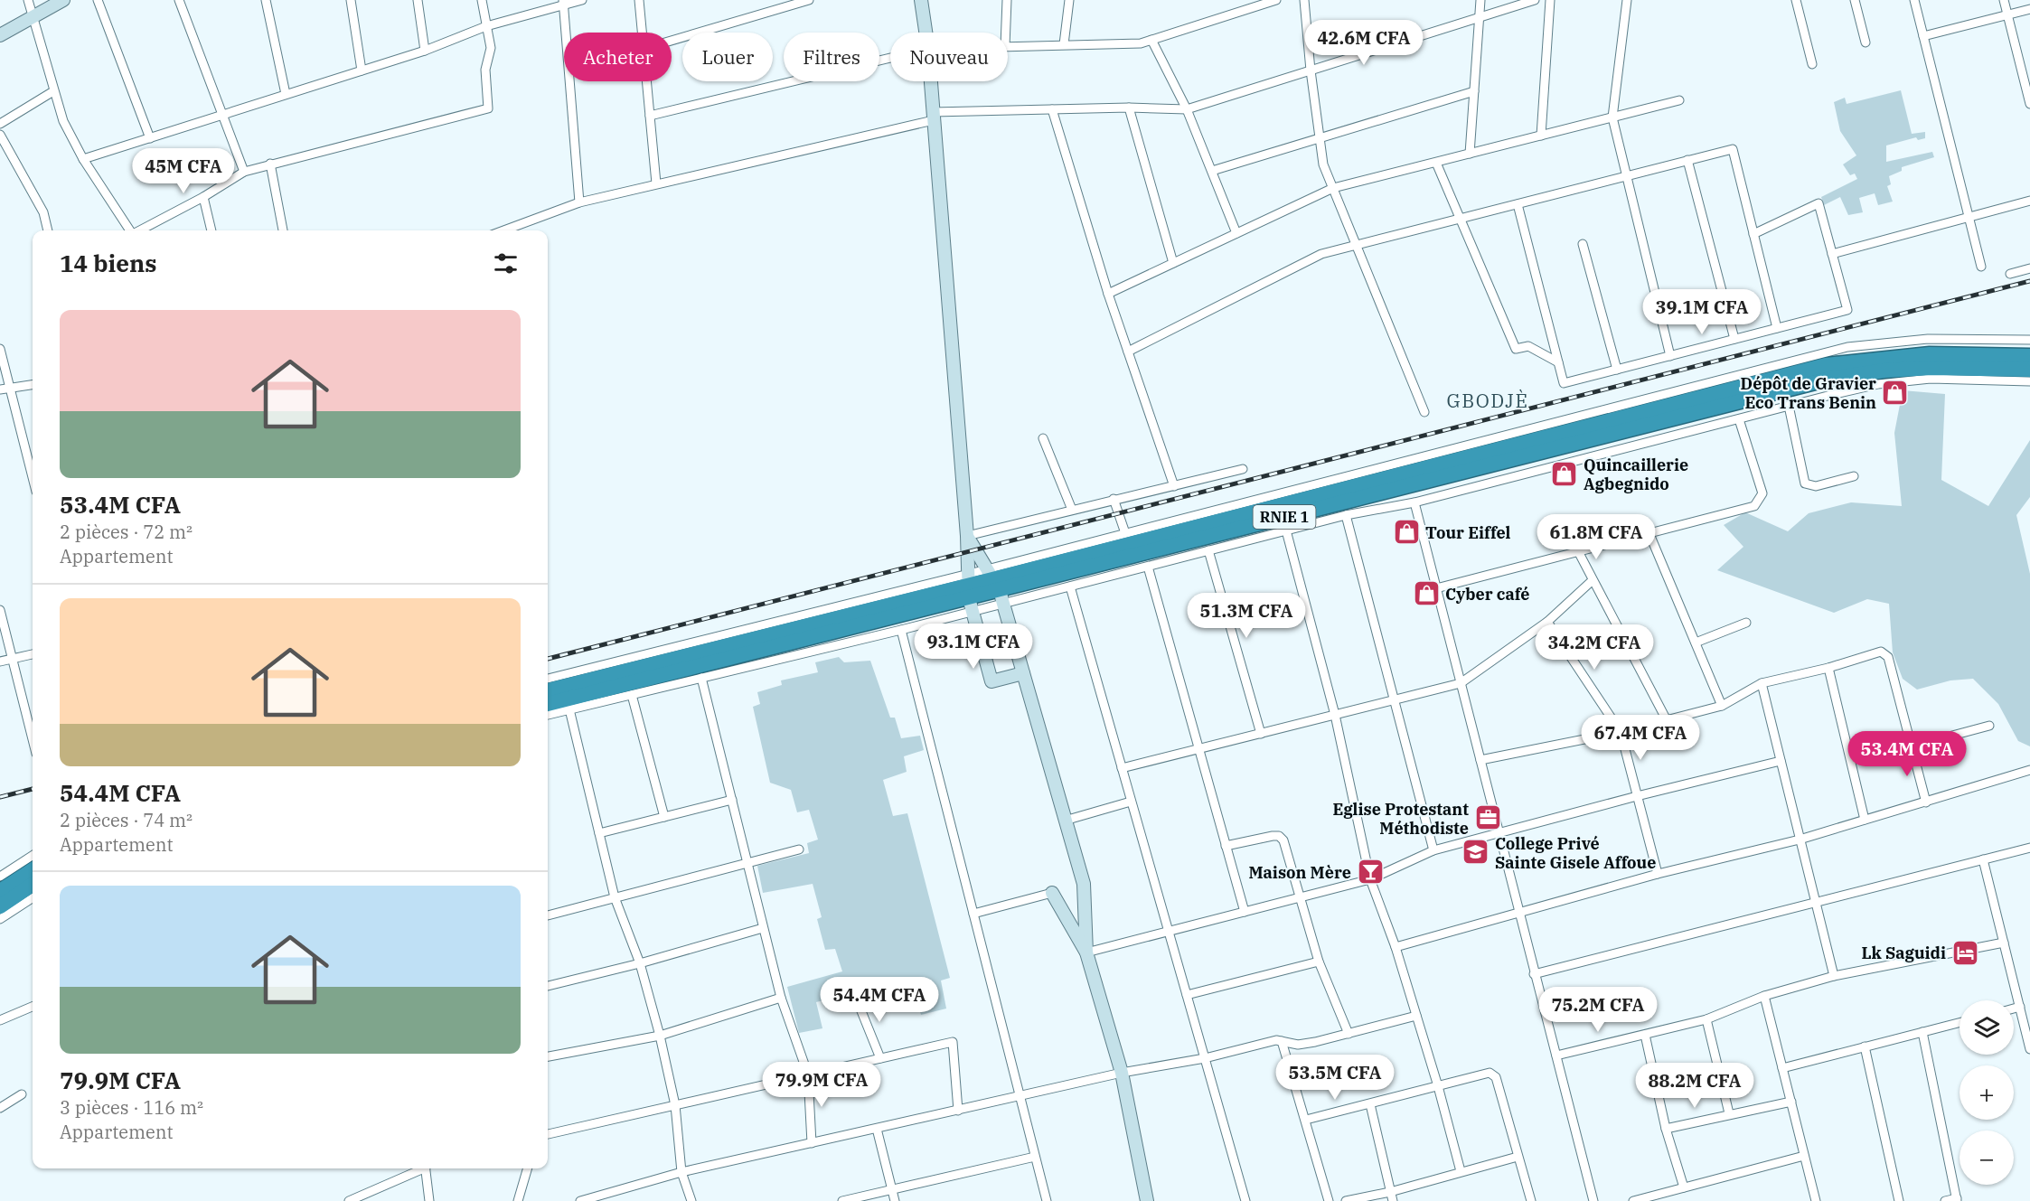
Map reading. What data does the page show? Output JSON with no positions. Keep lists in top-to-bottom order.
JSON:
{
  "streets": {
    "highway": ["RNIE 1"]
  },
  "districts": ["GBODJÈ"],
  "places": {
    "shop": [
      "Dépôt de Gravier Eco Trans Benin",
      "Quincaillerie Agbegnido",
      "Tour Eiffel",
      "Cyber café"
    ],
    "office": ["Eglise Protestant Méthodiste"],
    "school or university": ["College Privé Sainte Gisele Affoue"],
    "bar": ["Maison Mère"],
    "hotel": ["Lk Saguidi"]
  },
  "page": {
    "price": [
      "42.6M CFA",
      "45M CFA",
      "39.1M CFA",
      "61.8M CFA",
      "51.3M CFA",
      "93.1M CFA",
      "34.2M CFA",
      "67.4M CFA",
      "53.4M CFA",
      "54.4M CFA",
      "75.2M CFA",
      "53.5M CFA",
      "79.9M CFA",
      "88.2M CFA"
    ],
    "chip": [
      "Acheter",
      "Louer",
      "Filtres",
      "Nouveau"
    ],
    "heading": "14 biens",
    "list": [
      {
        "name": "53.4M CFA",
        "note": "2 pièces · 72 m² · Appartement"
      },
      {
        "name": "54.4M CFA",
        "note": "2 pièces · 74 m² · Appartement"
      },
      {
        "name": "79.9M CFA",
        "note": "3 pièces · 116 m² · Appartement"
      }
    ],
    "map_buttons": ["+", "−"]
  }
}
